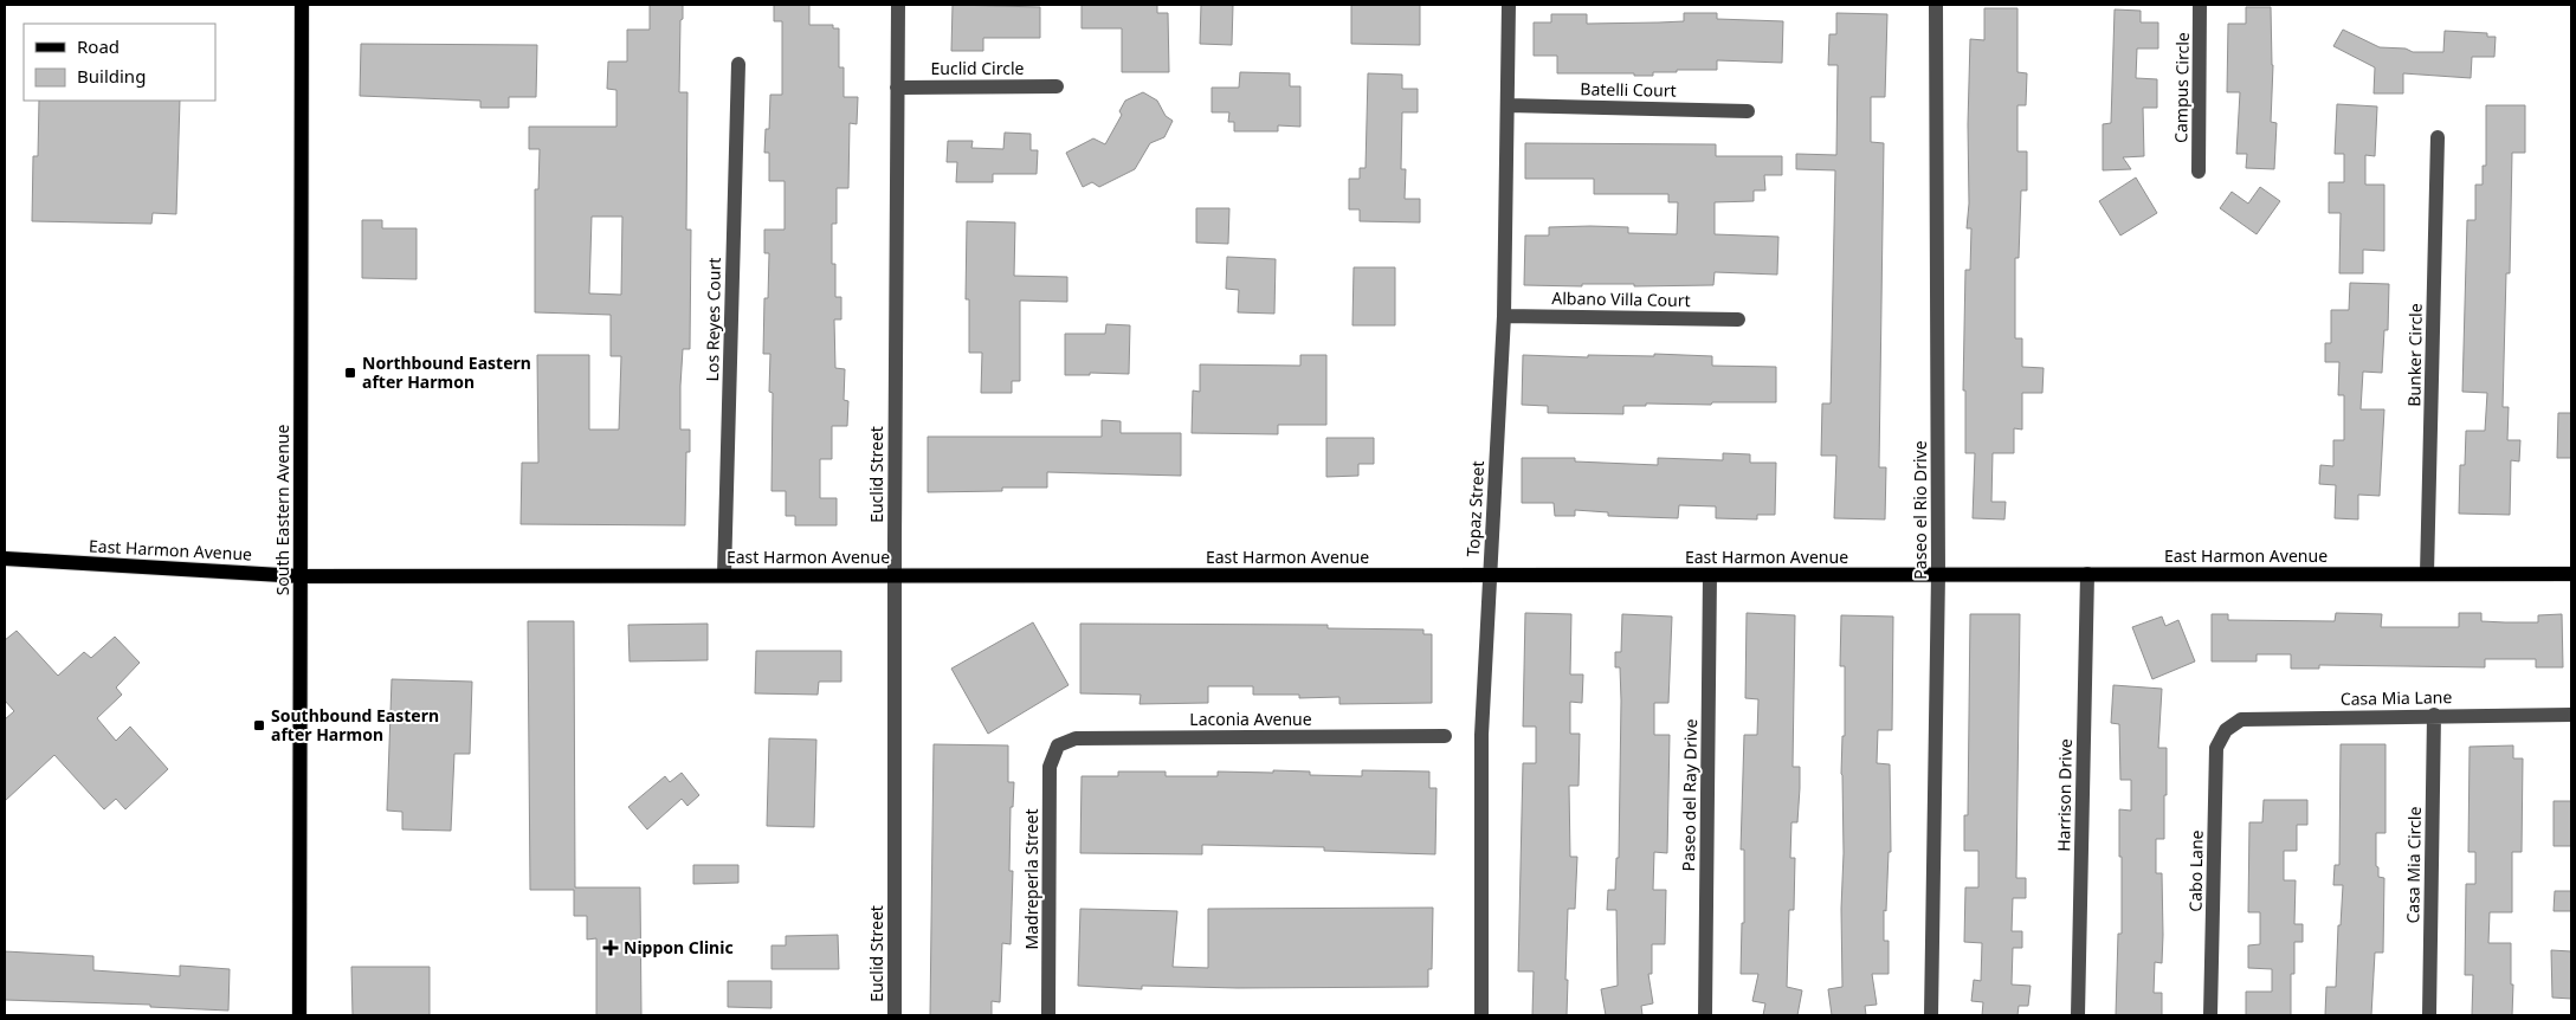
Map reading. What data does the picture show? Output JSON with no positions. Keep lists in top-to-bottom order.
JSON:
{
  "streets": {
    "main road": ["South Eastern Avenue", "East Harmon Avenue"],
    "street": [
      "Euclid Circle",
      "Campus Circle",
      "Batelli Court",
      "Albano Villa Court",
      "Los Reyes Court",
      "Bunker Circle",
      "Euclid Street",
      "Topaz Street",
      "Paseo el Rio Drive",
      "Casa Mia Lane",
      "Laconia Avenue",
      "Paseo del Ray Drive",
      "Harrison Drive",
      "Casa Mia Circle",
      "Cabo Lane",
      "Madreperla Street"
    ]
  },
  "crossings": [
    ["Euclid Circle", "Euclid Street"],
    ["Batelli Court", "Topaz Street"],
    ["Albano Villa Court", "Topaz Street"],
    ["Los Reyes Court", "East Harmon Avenue"],
    ["Bunker Circle", "East Harmon Avenue"],
    ["Euclid Street", "East Harmon Avenue"],
    ["Topaz Street", "East Harmon Avenue"],
    ["South Eastern Avenue", "East Harmon Avenue"],
    ["Paseo el Rio Drive", "East Harmon Avenue"],
    ["East Harmon Avenue", "Paseo del Ray Drive"],
    ["East Harmon Avenue", "Harrison Drive"],
    ["Casa Mia Lane", "Casa Mia Circle"],
    ["Casa Mia Lane", "Cabo Lane"],
    ["Laconia Avenue", "Madreperla Street"]
  ],
  "places": {
    "transit": ["Northbound Eastern after Harmon", "Southbound Eastern after Harmon"],
    "health": ["Nippon Clinic"]
  },
  "legend": ["Road", "Building"]
}
